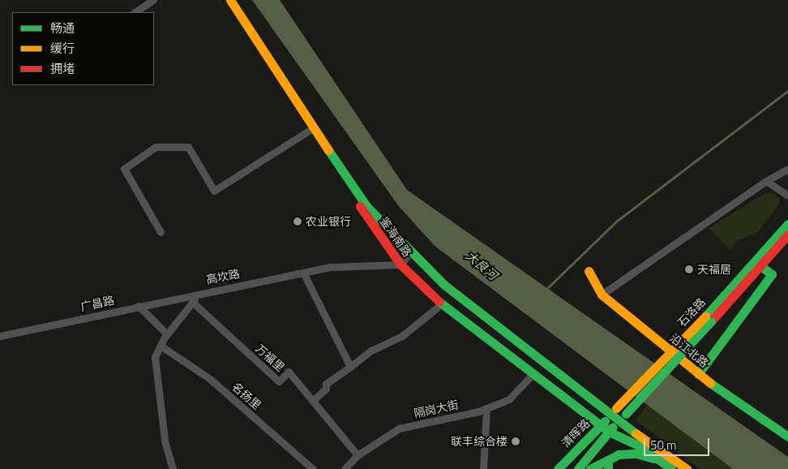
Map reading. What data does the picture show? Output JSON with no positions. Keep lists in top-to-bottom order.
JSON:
{
  "streets": {
    "main road": [
      "鉴海南路",
      "石洛路",
      "沿江北路",
      "清晖路"
    ],
    "street": [
      "高坎路",
      "广昌路",
      "万福里",
      "名扬里",
      "隔岗大街"
    ]
  },
  "crossings": [
    ["鉴海南路", "高坎路"],
    ["鉴海南路", "石洛路"],
    ["鉴海南路", "隔岗大街"],
    ["鉴海南路", "清晖路"],
    ["高坎路", "广昌路"],
    ["高坎路", "万福里"],
    ["高坎路", "名扬里"],
    ["石洛路", "清晖路"],
    ["万福里", "隔岗大街"]
  ],
  "water": ["大良河"],
  "places": ["农业银行", "天福居", "联丰综合楼"],
  "legend": ["畅通", "缓行", "拥堵"],
  "scale_bar": "50 m"
}
